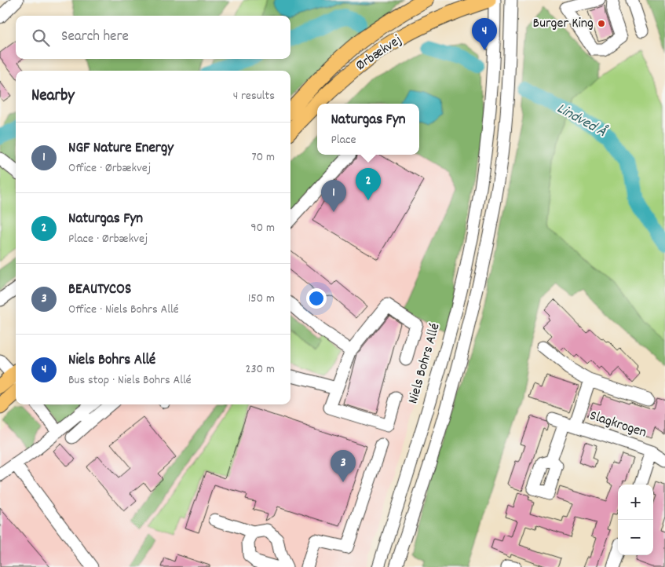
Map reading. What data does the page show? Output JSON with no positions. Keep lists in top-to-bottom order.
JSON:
{
  "streets": {
    "main road": ["Ørbækvej"],
    "street": ["Niels Bohrs Allé", "Slagkrogen"]
  },
  "water": ["Lindved Å"],
  "places": ["Burger King"],
  "page": {
    "search": "Search here",
    "pins": [
      "4",
      "2",
      "1",
      "3"
    ],
    "heading": ["Nearby", "4 results"],
    "popup": ["Naturgas Fyn", "Place"],
    "list": [
      {
        "mark": "1",
        "name": "NGF Nature Energy",
        "note": "Office · Ørbækvej",
        "value": "70 m"
      },
      {
        "mark": "2",
        "name": "Naturgas Fyn",
        "note": "Place · Ørbækvej",
        "value": "90 m"
      },
      {
        "mark": "3",
        "name": "BEAUTYCOS",
        "note": "Office · Niels Bohrs Allé",
        "value": "150 m"
      },
      {
        "mark": "4",
        "name": "Niels Bohrs Allé",
        "note": "Bus stop · Niels Bohrs Allé",
        "value": "230 m"
      }
    ],
    "map_buttons": ["+", "−"]
  }
}
